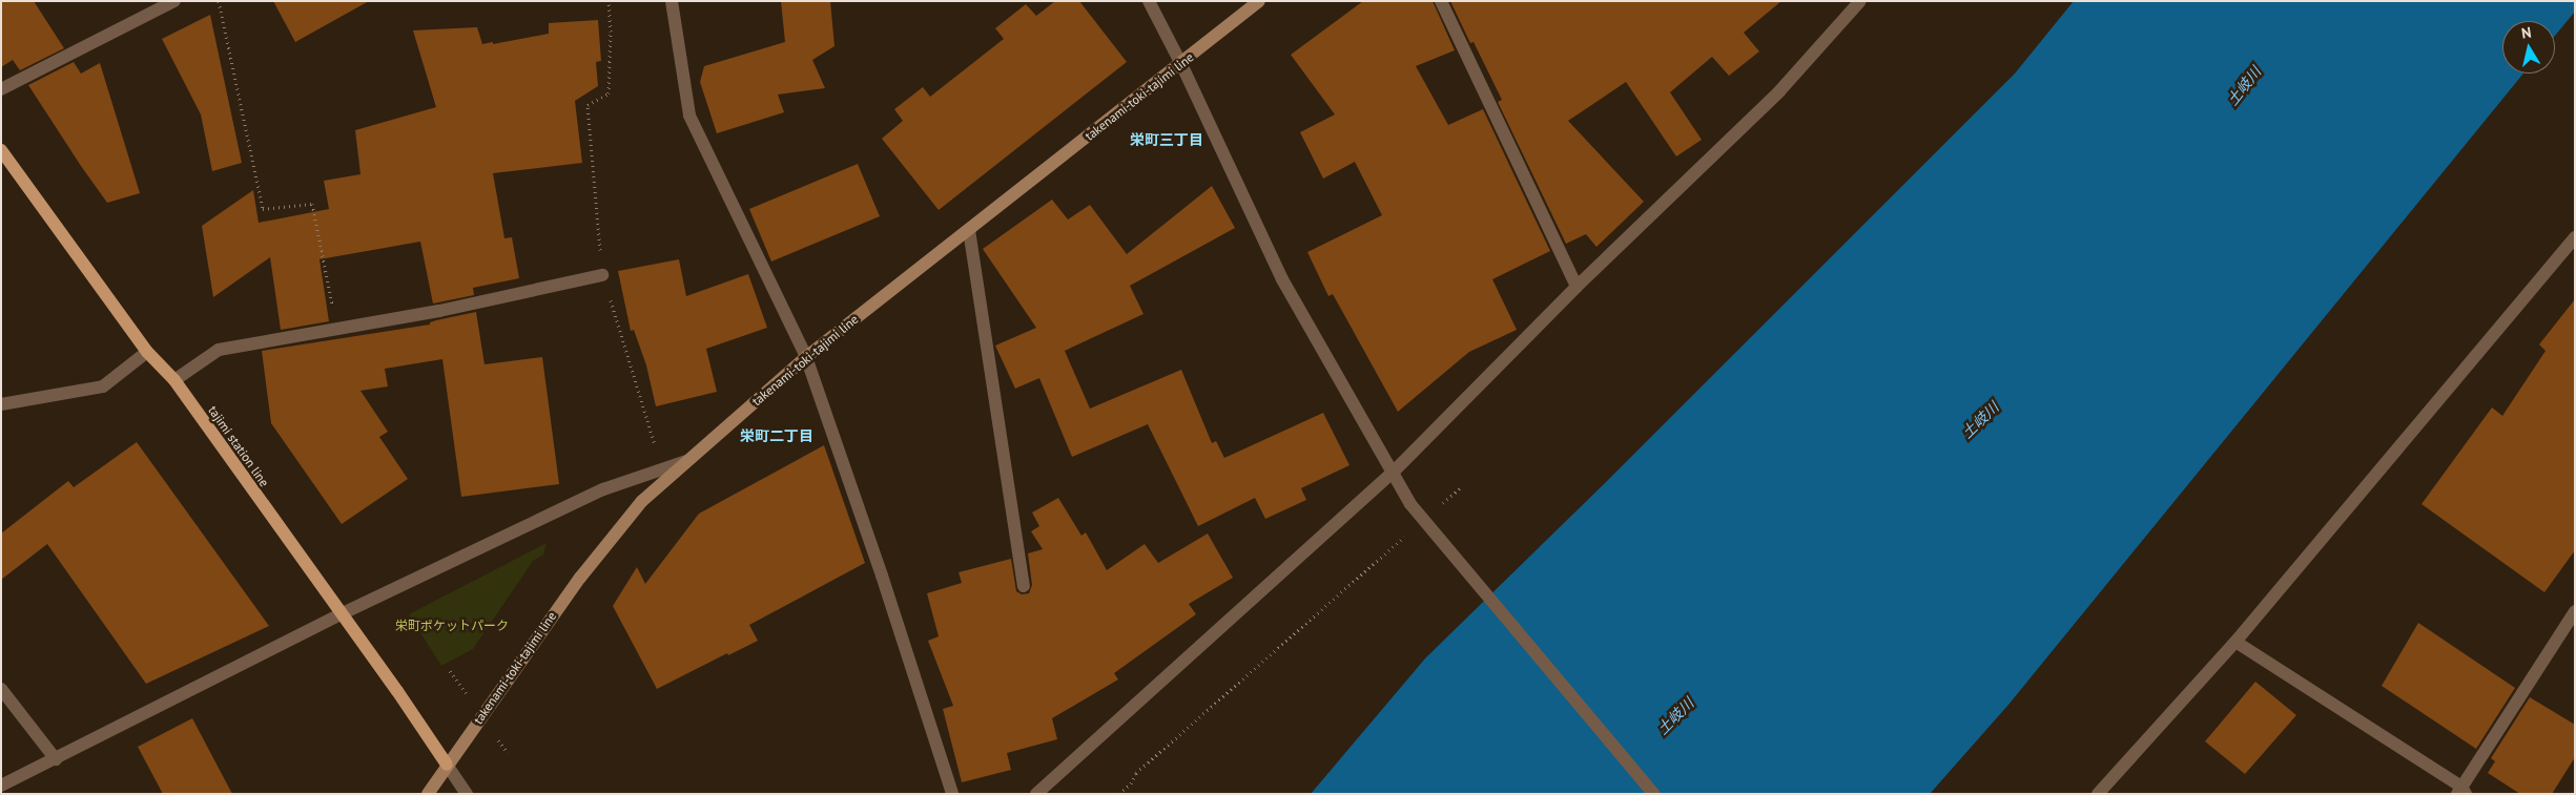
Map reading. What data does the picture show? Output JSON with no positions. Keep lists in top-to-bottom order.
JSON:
{
  "streets": {
    "main road": ["takenami-toki-tajimi line", "tajimi station line"]
  },
  "crossings": [
    ["takenami-toki-tajimi line", "tajimi station line"]
  ],
  "districts": ["栄町三丁目", "栄町二丁目"],
  "water": ["土岐川"],
  "parks": ["栄町ポケットパーク"],
  "north": "top"
}
